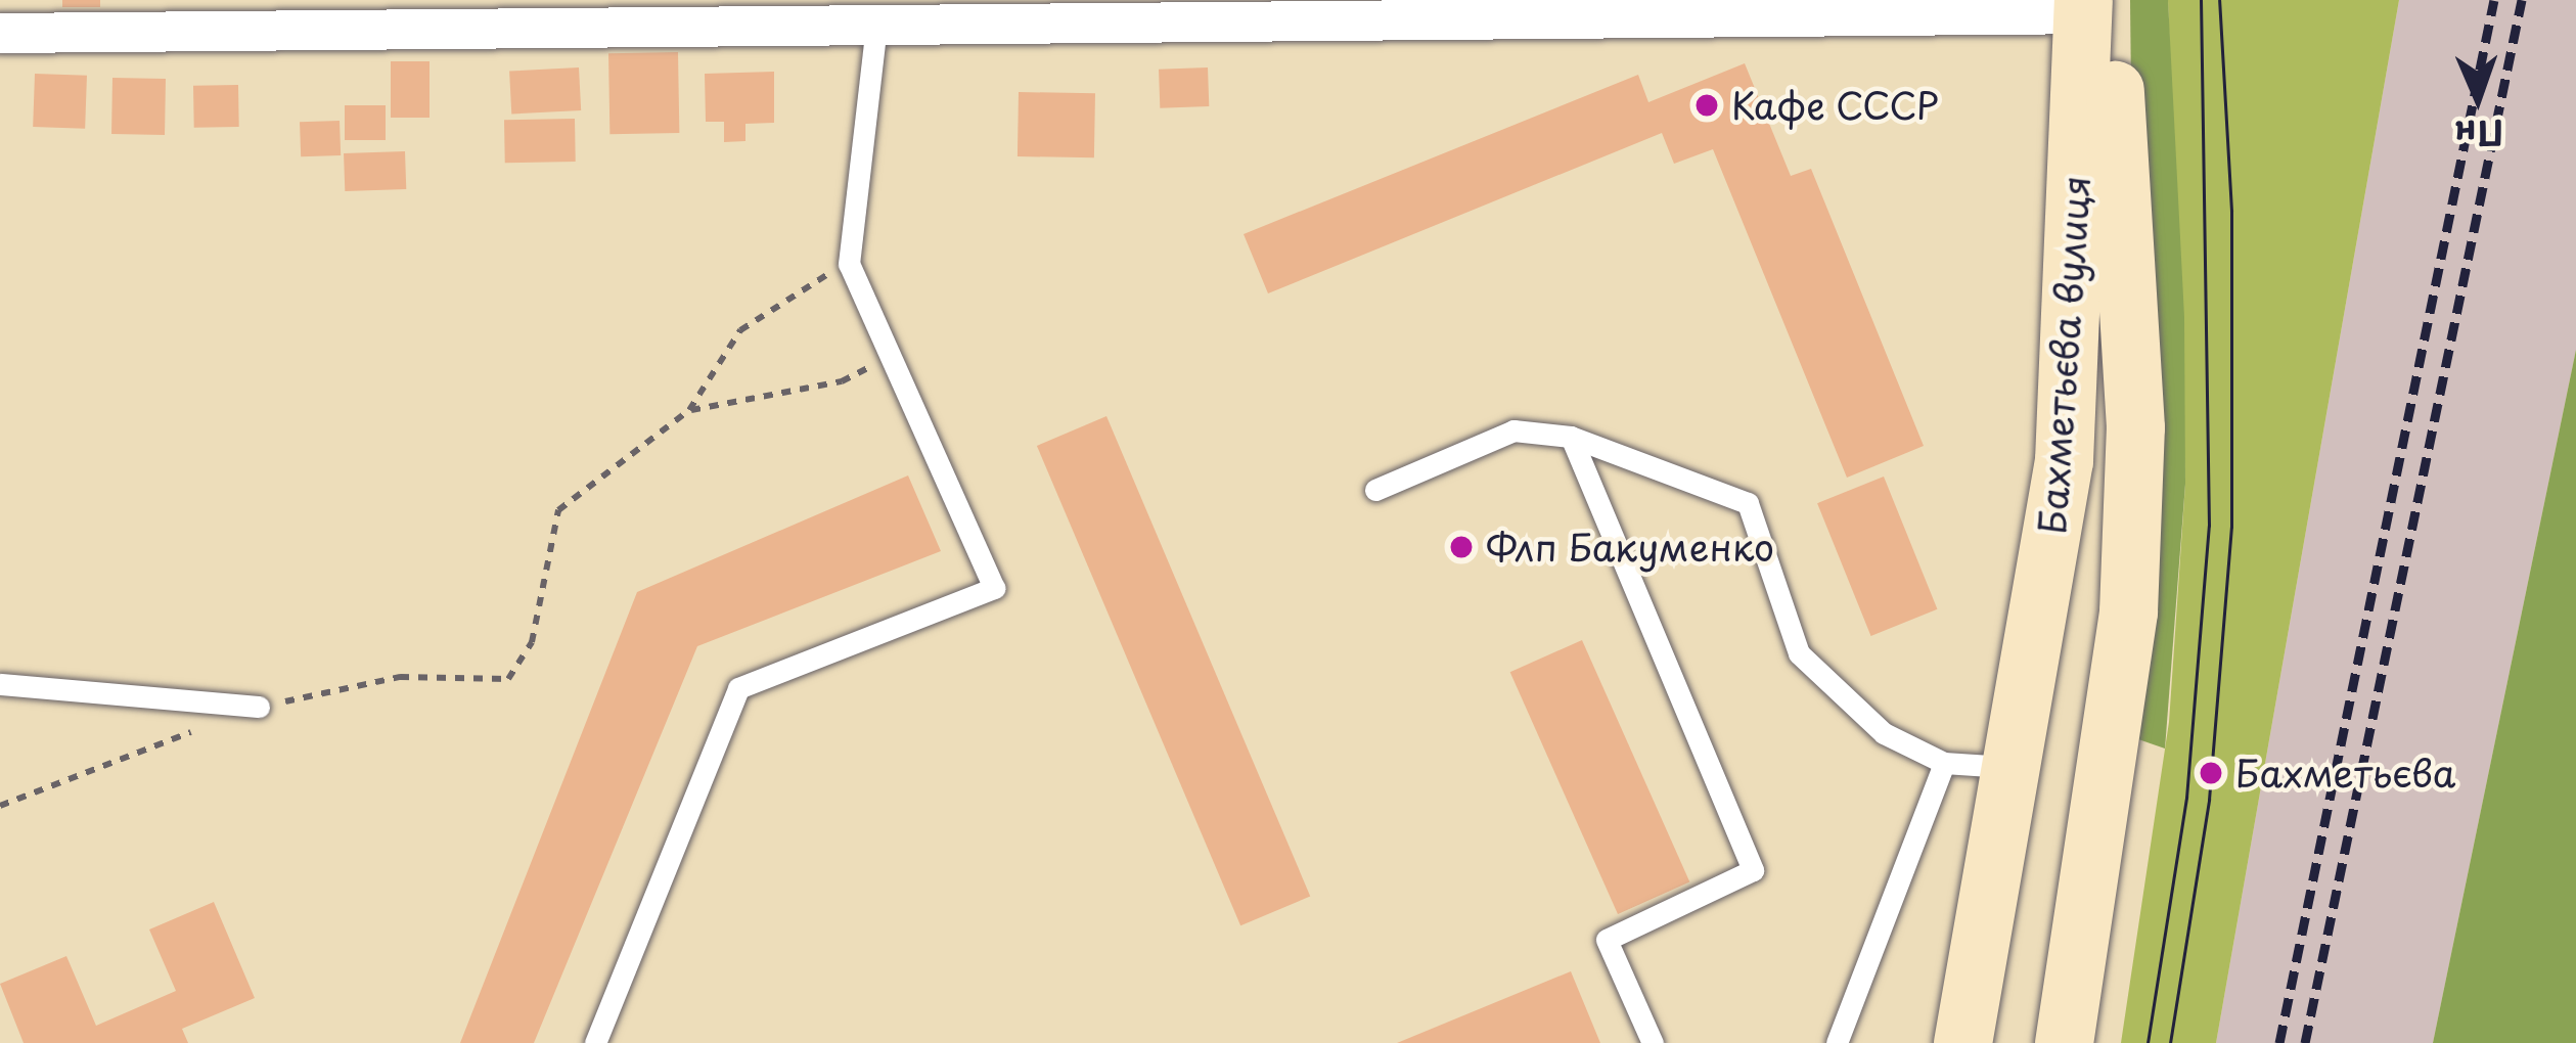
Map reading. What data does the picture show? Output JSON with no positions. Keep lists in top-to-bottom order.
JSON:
{
  "streets": {
    "main road": ["Бахметьєва вулиця"]
  },
  "places": ["Кафе СССР", "Флп Бакуменко", "Бахметьєва"],
  "north": "bottom"
}
